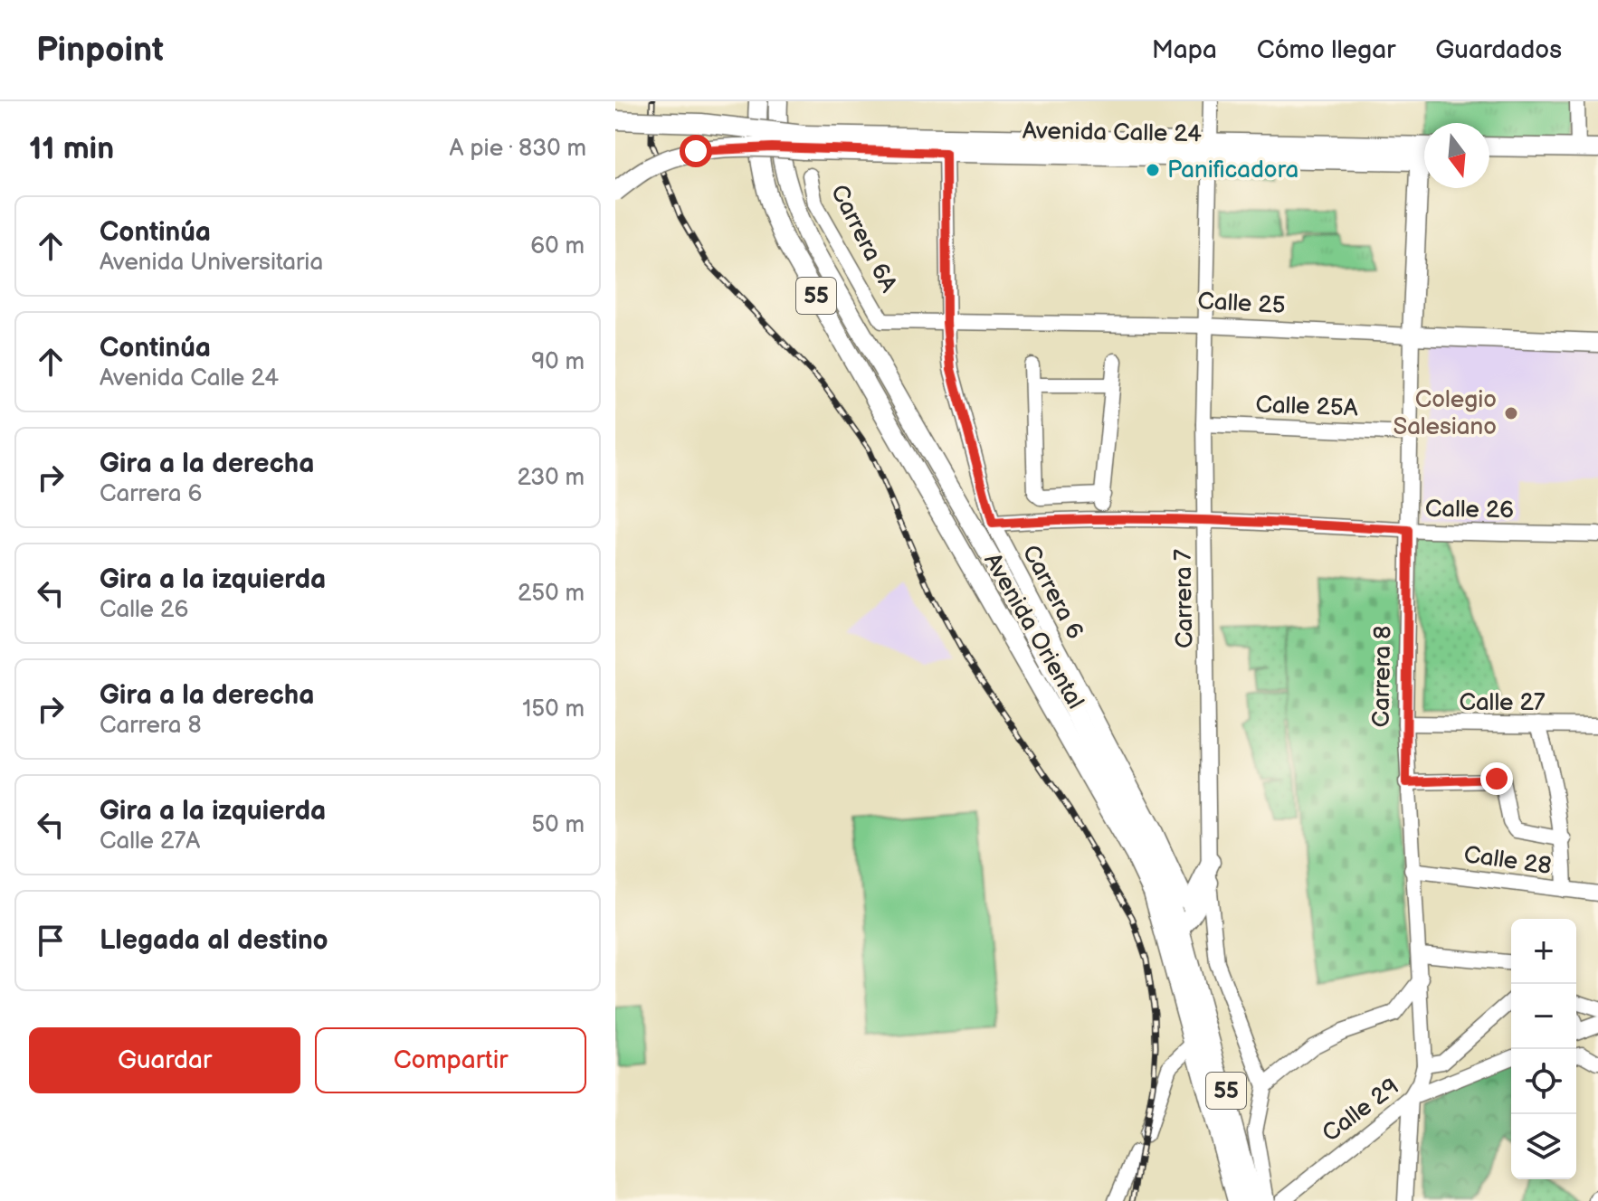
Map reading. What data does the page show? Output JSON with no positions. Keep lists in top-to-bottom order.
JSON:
{
  "streets": {
    "main road": [
      "Avenida Calle 24",
      "55",
      "Calle 25",
      "Avenida Oriental",
      "Carrera 8"
    ],
    "street": [
      "Carrera 6A",
      "Calle 25A",
      "Calle 26",
      "Carrera 6",
      "Carrera 7",
      "Calle 27",
      "Calle 28",
      "Calle 29"
    ]
  },
  "crossings": [
    ["Avenida Calle 24", "Carrera 6"],
    ["Avenida Calle 24", "Carrera 7"],
    ["Avenida Calle 24", "Carrera 8"],
    ["Carrera 6A", "Calle 25"],
    ["Calle 25", "Carrera 6"],
    ["Calle 25", "Carrera 7"],
    ["Calle 25", "Carrera 8"],
    ["Calle 25A", "Carrera 7"],
    ["Calle 25A", "Carrera 8"],
    ["Calle 26", "Carrera 6"],
    ["Calle 26", "Carrera 7"],
    ["Calle 26", "Carrera 8"],
    ["Carrera 6", "Avenida Oriental"],
    ["Carrera 8", "Calle 27"],
    ["Carrera 8", "Calle 28"],
    ["Carrera 8", "Calle 29"]
  ],
  "places": ["Panificadora", "Colegio Salesiano"],
  "north": "bottom",
  "page": {
    "header": "Pinpoint",
    "nav": ["Mapa", "Cómo llegar", "Guardados"],
    "heading": ["11 min", "A pie · 830 m"],
    "list": [
      ["Continúa", "Avenida Universitaria", "60 m"],
      ["Continúa", "Avenida Calle 24", "90 m"],
      ["Gira a la derecha", "Carrera 6", "230 m"],
      ["Gira a la izquierda", "Calle 26", "250 m"],
      ["Gira a la derecha", "Carrera 8", "150 m"],
      ["Gira a la izquierda", "Calle 27A", "50 m"],
      "Llegada al destino"
    ],
    "map_buttons": ["+", "−"],
    "buttons": ["Guardar", "Compartir"]
  }
}
